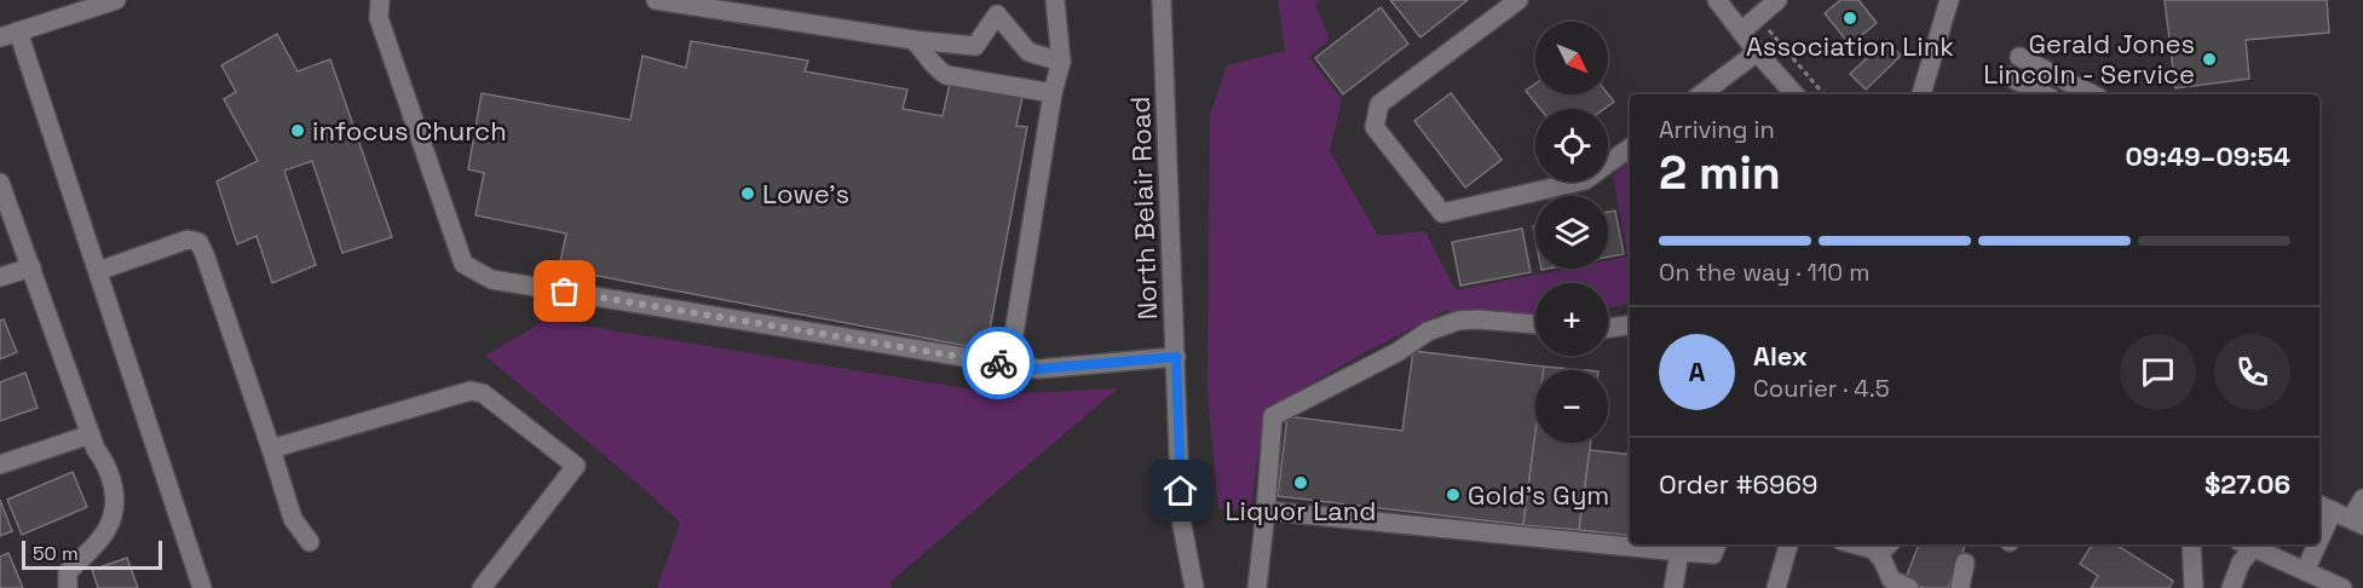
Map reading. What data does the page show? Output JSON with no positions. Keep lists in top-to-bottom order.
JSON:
{
  "streets": {
    "street": ["North Belair Road"]
  },
  "places": [
    "Association Link",
    "Gerald Jones Lincoln - Service",
    "infocus Church",
    "Lowe's",
    "Liquor Land",
    "Gold's Gym"
  ],
  "scale_bar": "50 m",
  "north": "bottom right",
  "page": {
    "map_buttons": ["+", "−"],
    "heading": ["2 min", "Arriving in", "09:49–09:54"],
    "panel": [
      "Alex",
      "Courier · 4.5",
      "Order #6969",
      "$27.06"
    ],
    "bar": "On the way · 110 m",
    "round": "A",
    "scale": "50 m"
  }
}
